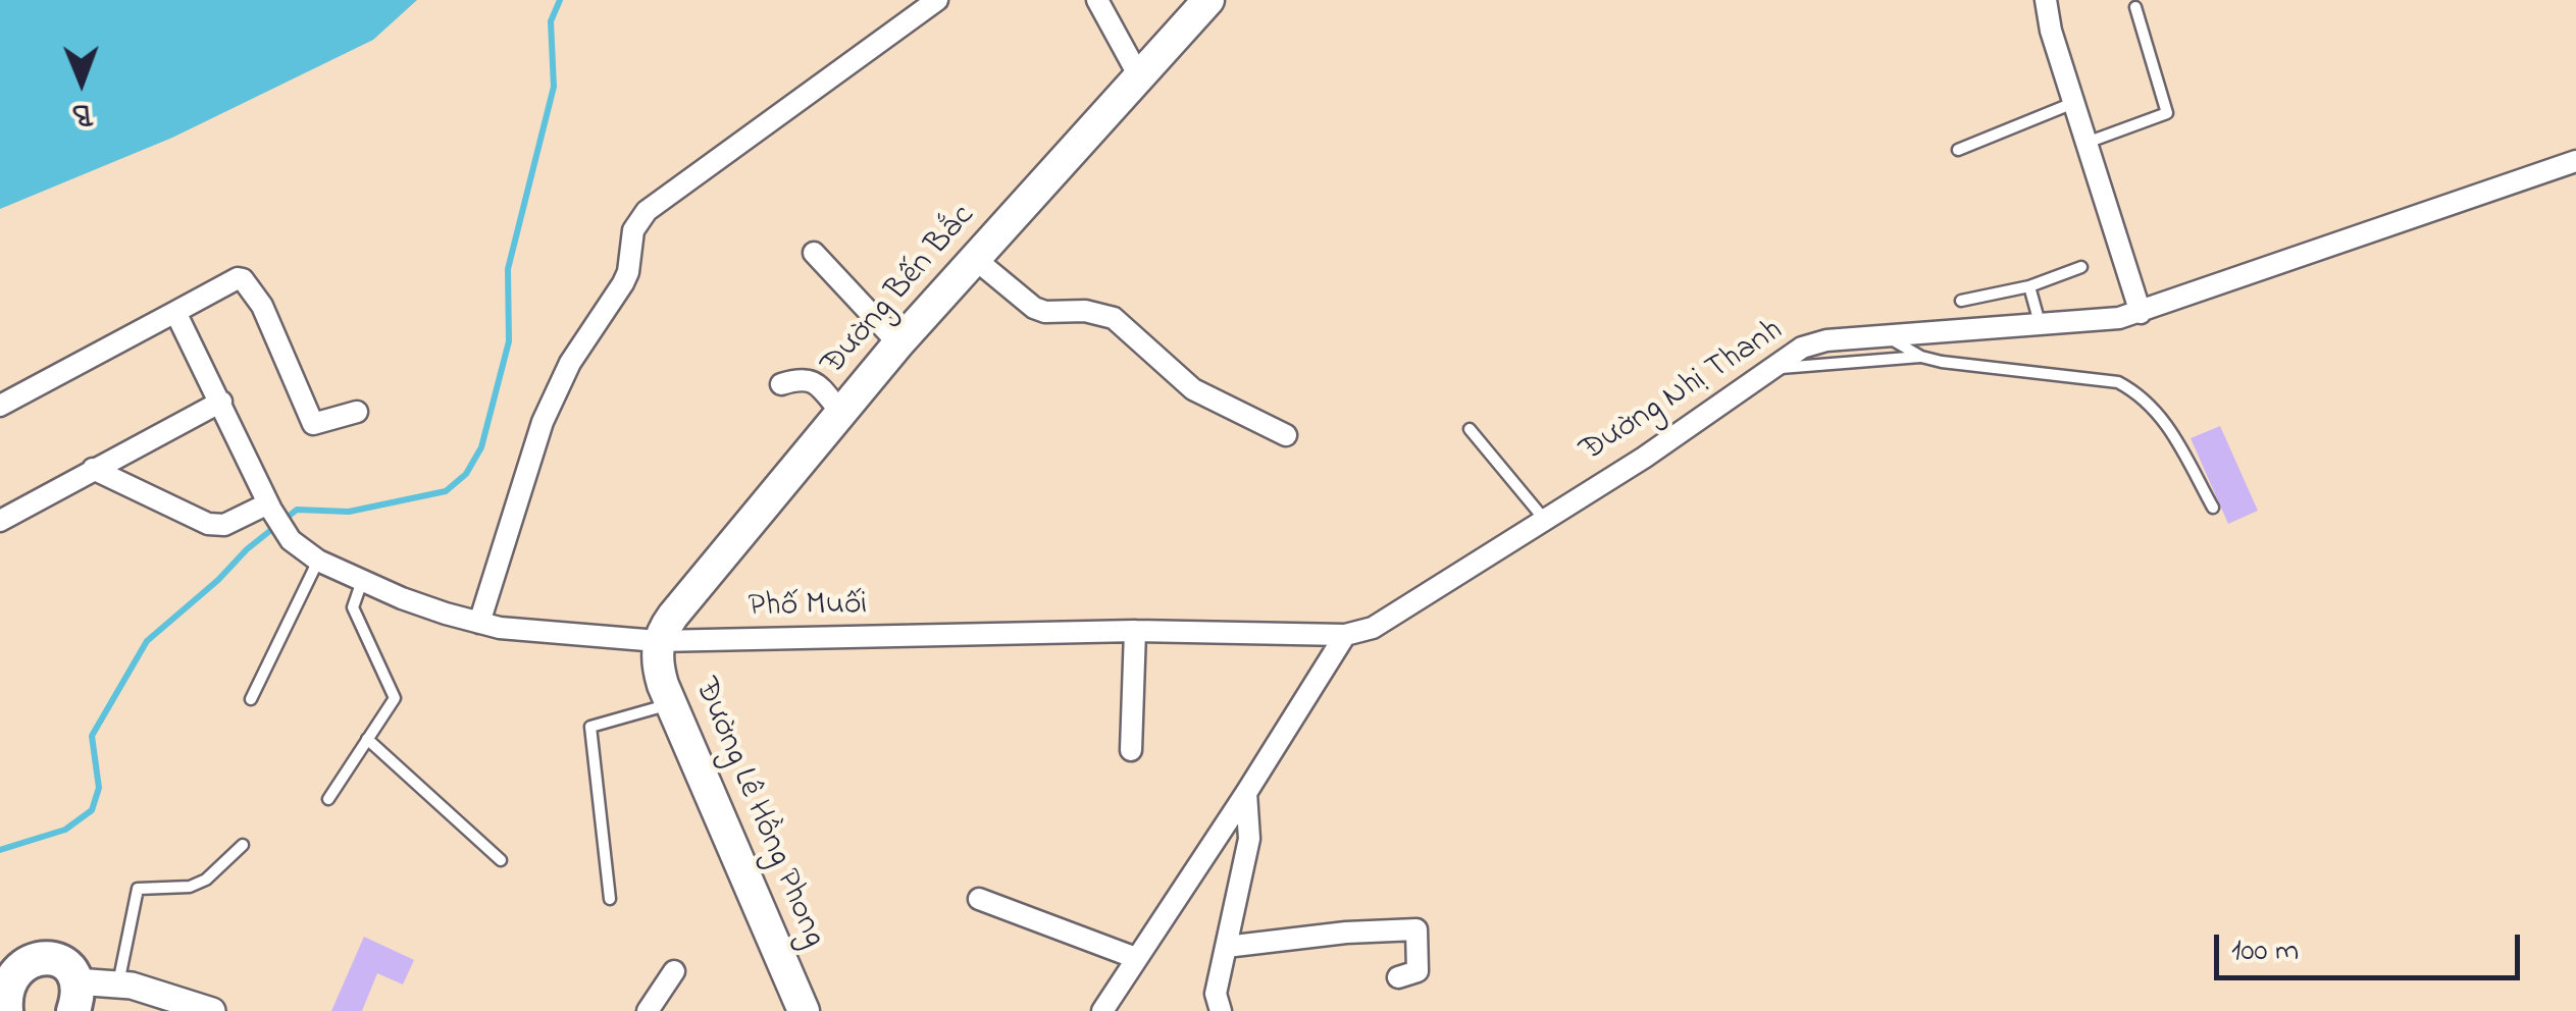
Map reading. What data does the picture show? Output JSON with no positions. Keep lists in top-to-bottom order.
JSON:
{
  "streets": {
    "main road": ["Đường Bến Bắc", "Đường Lê Hồng Phong"],
    "street": ["Đường Nhị Thanh", "Phố Muối"]
  },
  "crossings": [
    ["Đường Bến Bắc", "Phố Muối"],
    ["Đường Bến Bắc", "Đường Lê Hồng Phong"],
    ["Đường Nhị Thanh", "Phố Muối"],
    ["Phố Muối", "Đường Lê Hồng Phong"]
  ],
  "scale_bar": "100 m",
  "north": "bottom"
}
